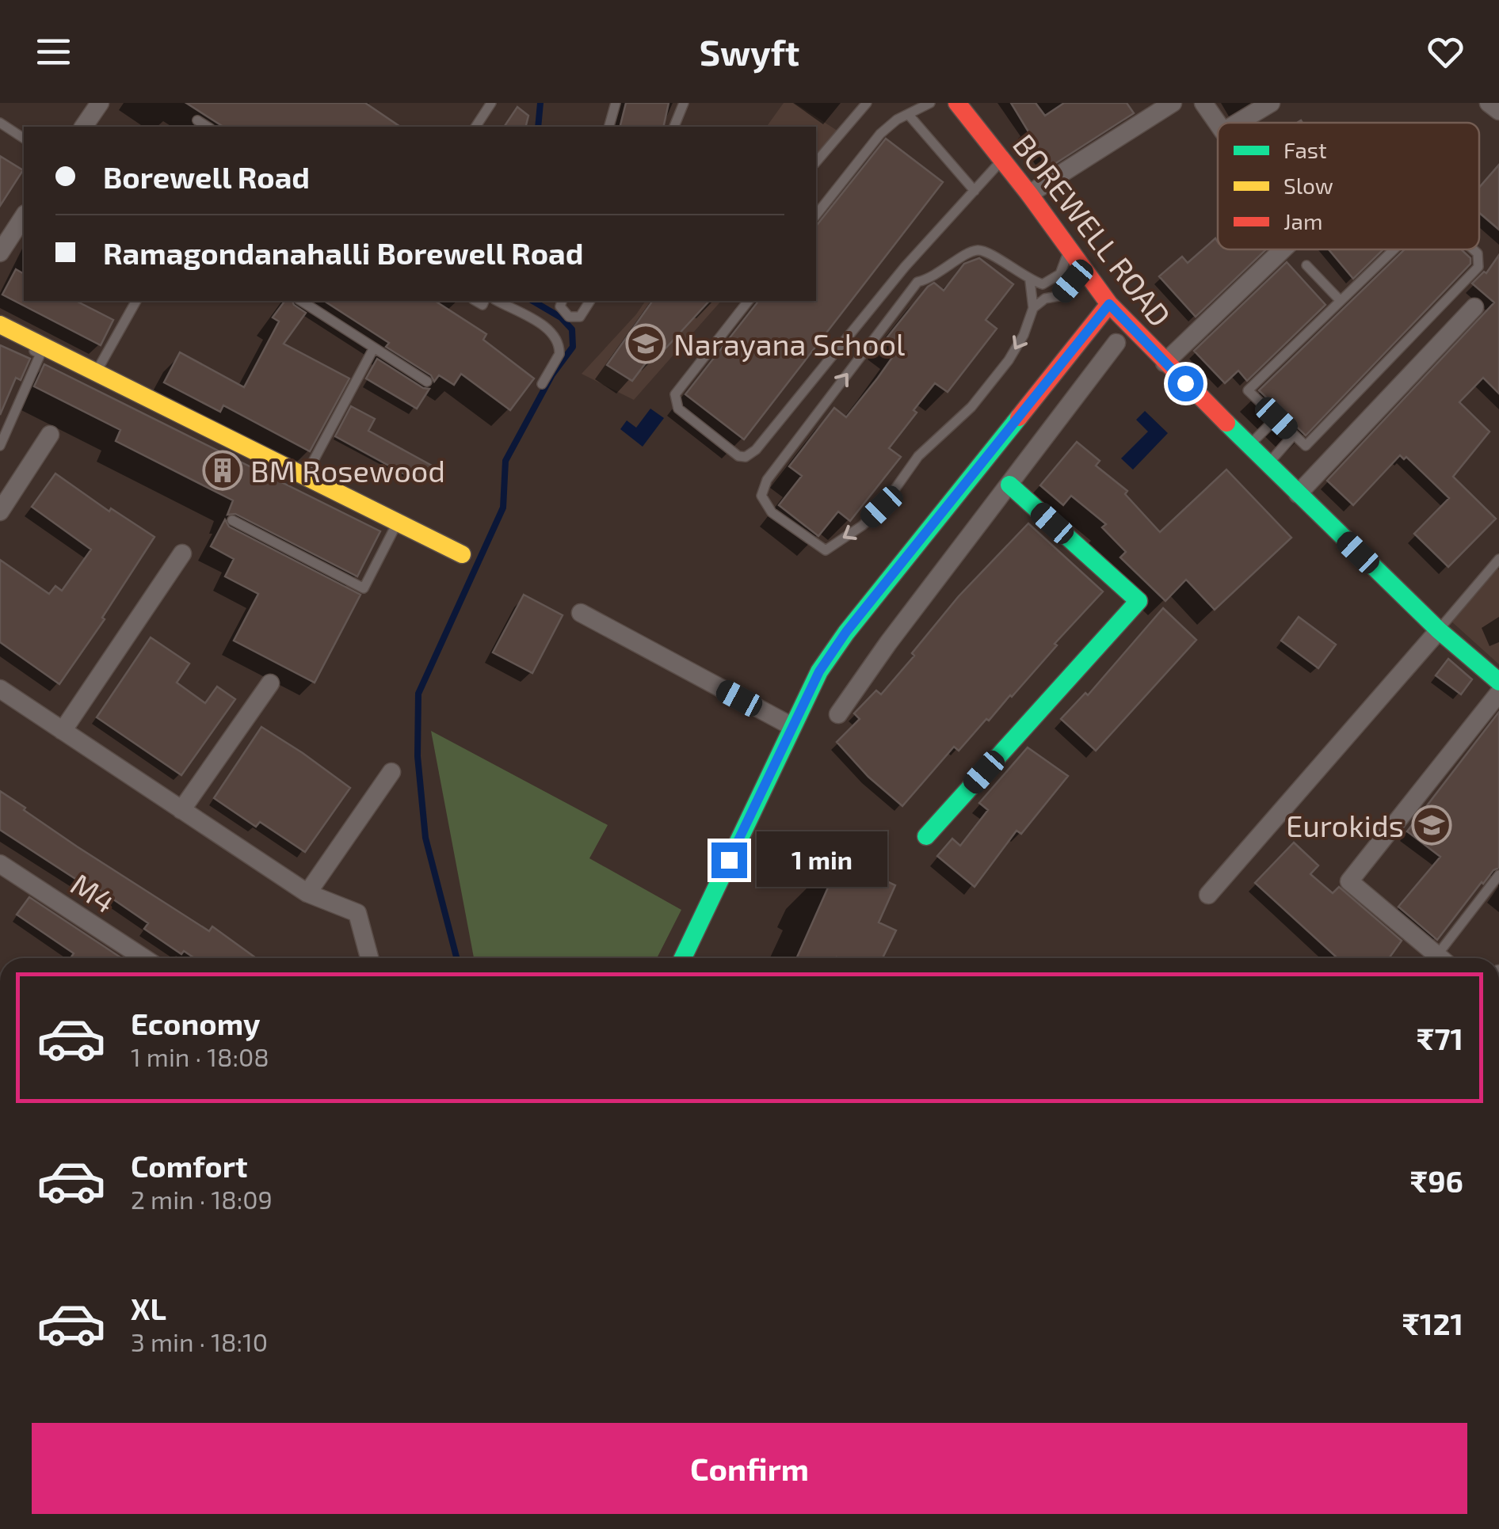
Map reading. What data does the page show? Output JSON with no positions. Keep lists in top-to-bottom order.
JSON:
{
  "streets": {
    "street": ["BOREWELL ROAD", "M4"]
  },
  "places": {
    "school or university": ["Narayana School", "Eurokids"],
    "building": ["BM Rosewood"]
  },
  "legend": ["Fast", "Slow", "Jam"],
  "page": {
    "header": "Swyft",
    "banner": ["Borewell Road", "Ramagondanahalli Borewell Road"],
    "bubble": "1 min",
    "list": [
      {
        "name": "Economy",
        "note": "1 min · 18:08",
        "value": "₹71"
      },
      {
        "name": "Comfort",
        "note": "2 min · 18:09",
        "value": "₹96"
      },
      {
        "name": "XL",
        "note": "3 min · 18:10",
        "value": "₹121"
      }
    ],
    "buttons": "Confirm"
  }
}
